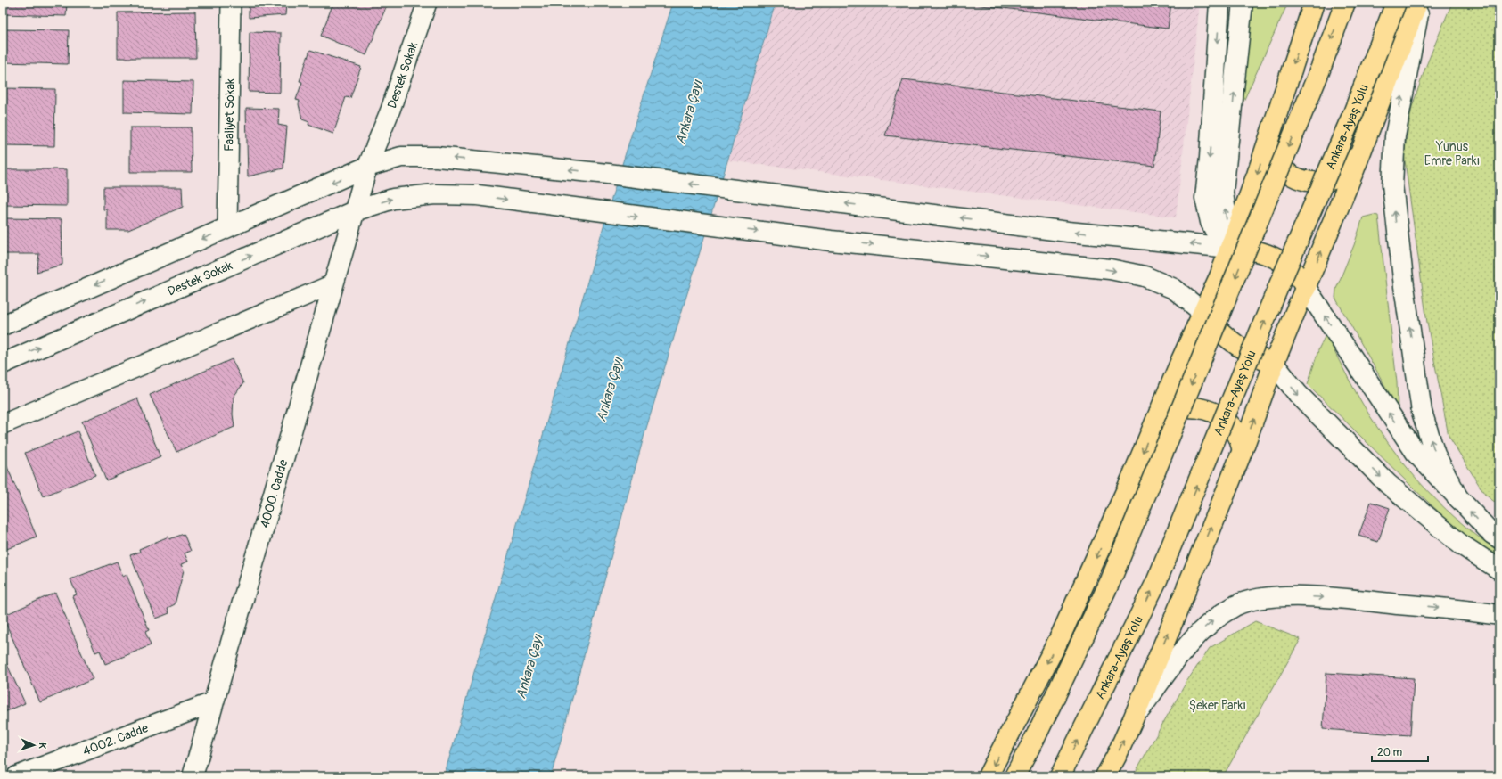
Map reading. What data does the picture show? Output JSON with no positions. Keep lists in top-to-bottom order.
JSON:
{
  "streets": {
    "highway": ["Ankara-Ayaş Yolu"],
    "street": [
      "Destek Sokak",
      "Faaliyet Sokak",
      "4000. Cadde",
      "4002. Cadde"
    ]
  },
  "crossings": [
    ["Destek Sokak", "4000. Cadde"],
    ["4000. Cadde", "4002. Cadde"]
  ],
  "water": ["Ankara Çayı"],
  "parks": ["Yunus Emre Parkı", "Şeker Parkı"],
  "scale_bar": "20 m",
  "north": "right"
}
